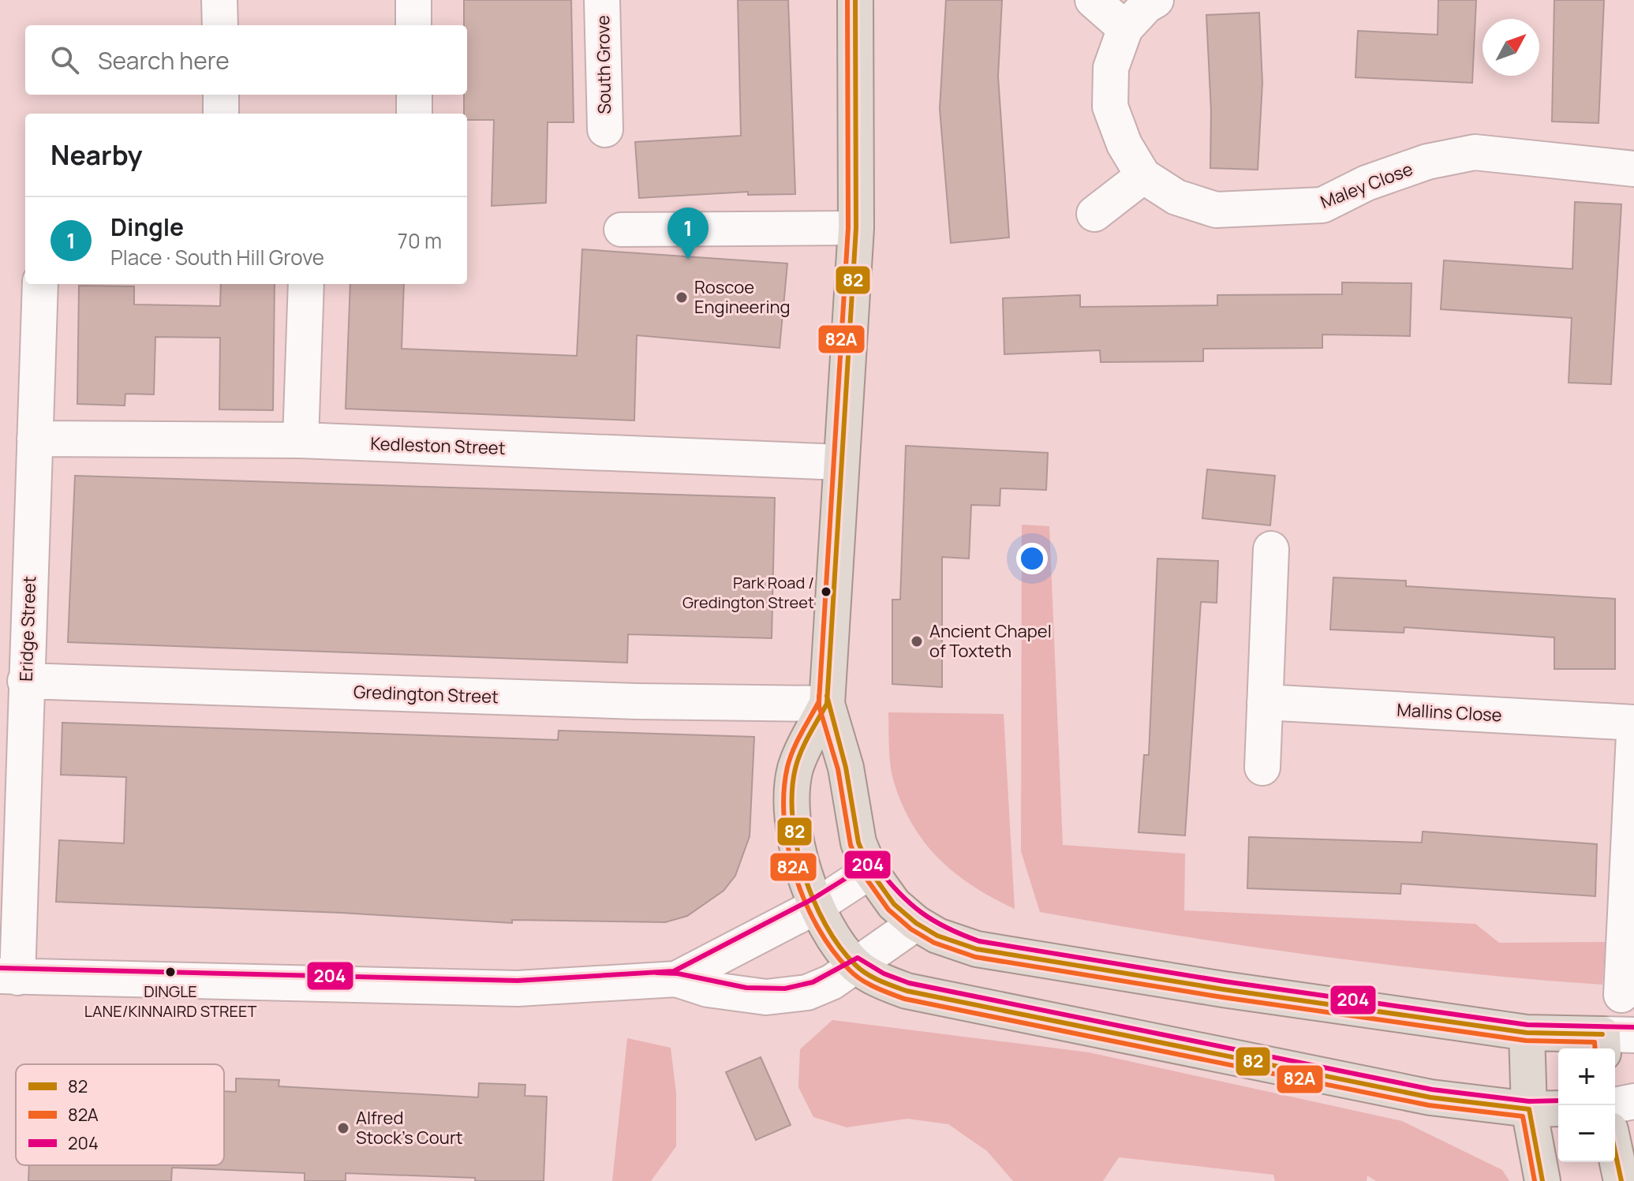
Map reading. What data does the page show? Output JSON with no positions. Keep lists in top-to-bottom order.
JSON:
{
  "streets": {
    "street": [
      "South Grove",
      "Maley Close",
      "Kedleston Street",
      "Eridge Street",
      "Gredington Street",
      "Mallins Close"
    ]
  },
  "crossings": [
    ["Kedleston Street", "Eridge Street"],
    ["Eridge Street", "Gredington Street"]
  ],
  "places": [
    "Roscoe Engineering",
    "Park Road / Gredington Street",
    "Ancient Chapel of Toxteth",
    "DINGLE LANE/KINNAIRD STREET",
    "Alfred Stock's Court"
  ],
  "lines": ["transit line 82", "transit line 82A", "transit line 204"],
  "legend": ["82", "82A", "204"],
  "north": "top right",
  "page": {
    "search": "Search here",
    "heading": "Nearby",
    "list": [
      {
        "mark": "1",
        "name": "Dingle",
        "note": "Place · South Hill Grove",
        "value": "70 m"
      }
    ],
    "pins": "1",
    "map_buttons": ["+", "−"]
  }
}
